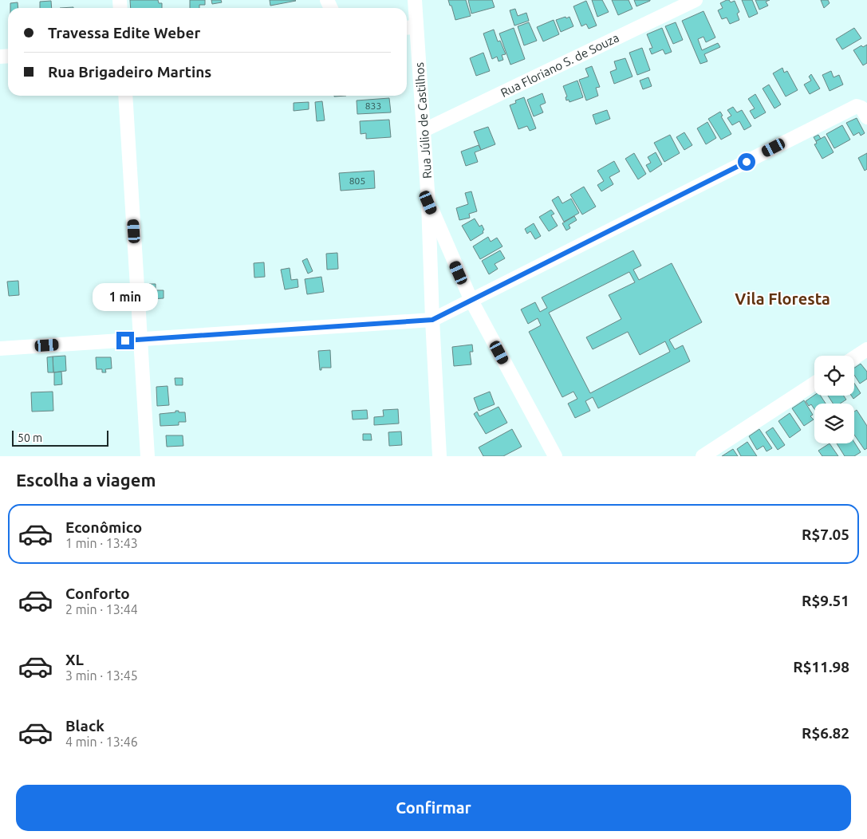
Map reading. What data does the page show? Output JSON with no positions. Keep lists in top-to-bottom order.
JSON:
{
  "streets": {
    "street": ["Rua Floriano S. de Souza", "Rua Júlio de Castilhos"]
  },
  "crossings": [
    ["Rua Floriano S. de Souza", "Rua Júlio de Castilhos"]
  ],
  "districts": ["Vila Floresta"],
  "house_numbers": ["833", "805"],
  "scale_bar": "50 m",
  "page": {
    "banner": ["Travessa Edite Weber", "Rua Brigadeiro Martins"],
    "bubble": "1 min",
    "scale": "50 m",
    "heading": "Escolha a viagem",
    "list": [
      {
        "name": "Econômico",
        "note": "1 min · 13:43",
        "value": "R$7.05"
      },
      {
        "name": "Conforto",
        "note": "2 min · 13:44",
        "value": "R$9.51"
      },
      {
        "name": "XL",
        "note": "3 min · 13:45",
        "value": "R$11.98"
      },
      {
        "name": "Black",
        "note": "4 min · 13:46",
        "value": "R$6.82"
      }
    ],
    "buttons": "Confirmar"
  }
}
